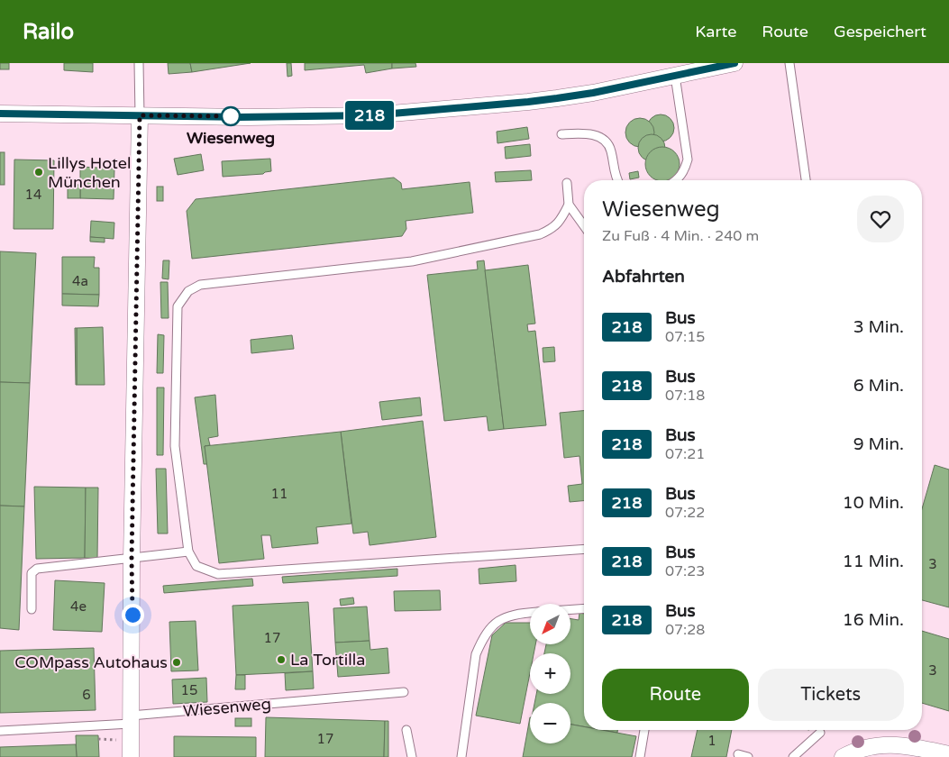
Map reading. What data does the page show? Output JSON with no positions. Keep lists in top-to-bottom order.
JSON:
{
  "streets": {
    "lane": ["Wiesenweg"]
  },
  "places": [
    "Wiesenweg",
    "Lillys Hotel München",
    "La Tortilla",
    "COMpass Autohaus"
  ],
  "lines": ["bus line 218"],
  "house_numbers": [
    "14",
    "4a",
    "11",
    "3",
    "4e",
    "17",
    "3",
    "15",
    "6",
    "17",
    "1"
  ],
  "north": "bottom left",
  "page": {
    "header": "Railo",
    "nav": ["Karte", "Route", "Gespeichert"],
    "on_map": "218",
    "heading": [
      ["Wiesenweg", "Zu Fuß · 4 Min. · 240 m"],
      "Abfahrten"
    ],
    "list": [
      {
        "mark": "218",
        "name": "Bus",
        "note": "07:15",
        "value": "3 Min."
      },
      {
        "mark": "218",
        "name": "Bus",
        "note": "07:18",
        "value": "6 Min."
      },
      {
        "mark": "218",
        "name": "Bus",
        "note": "07:21",
        "value": "9 Min."
      },
      {
        "mark": "218",
        "name": "Bus",
        "note": "07:22",
        "value": "10 Min."
      },
      {
        "mark": "218",
        "name": "Bus",
        "note": "07:23",
        "value": "11 Min."
      },
      {
        "mark": "218",
        "name": "Bus",
        "note": "07:28",
        "value": "16 Min."
      }
    ],
    "map_buttons": ["+", "−"],
    "buttons": ["Route", "Tickets"]
  }
}
